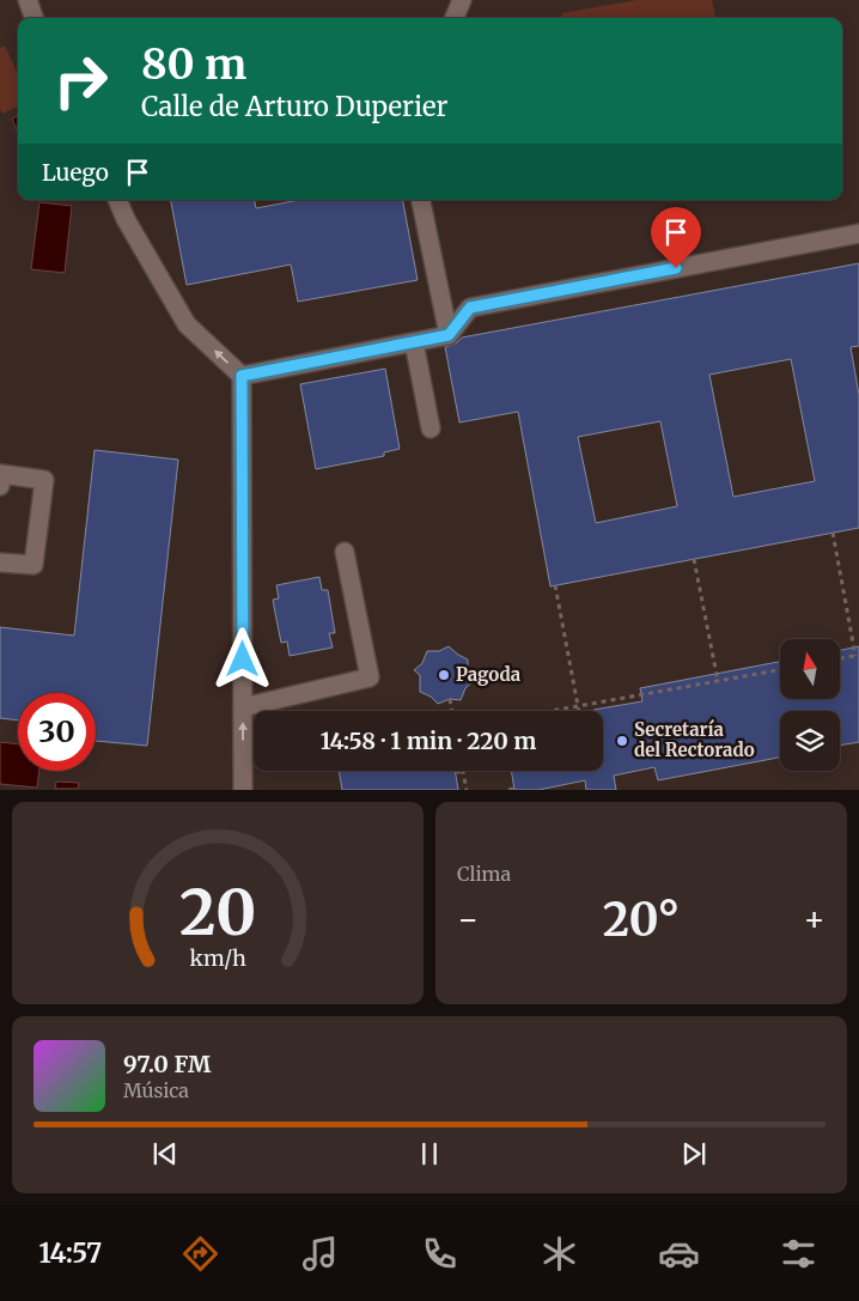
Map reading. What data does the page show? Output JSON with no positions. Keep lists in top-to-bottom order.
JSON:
{
  "places": ["Pagoda", "Secretaría del Rectorado"],
  "north": "top",
  "page": {
    "turn": ["80 m", "Calle de Arturo Duperier"],
    "then": "Luego",
    "limit": "30",
    "trip": "14:58 · 1 min · 220 m",
    "tile": "Clima",
    "heat": ["−", "20°", "+"],
    "song": ["97.0 FM", "Música"],
    "tabs": "14:57",
    "gauge": ["20", "km/h"]
  }
}
